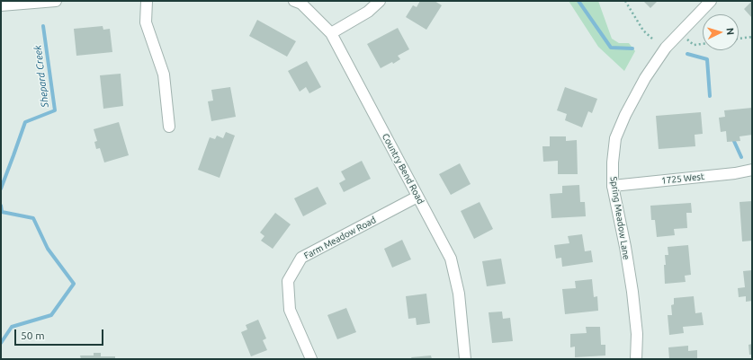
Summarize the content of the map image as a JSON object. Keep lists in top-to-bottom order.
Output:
{
  "streets": {
    "street": [
      "Country Bend Road",
      "1725 West",
      "Spring Meadow Lane",
      "Farm Meadow Road"
    ]
  },
  "crossings": [
    ["Country Bend Road", "Farm Meadow Road"],
    ["1725 West", "Spring Meadow Lane"]
  ],
  "water": ["Shepard Creek"],
  "scale_bar": "50 m",
  "north": "right"
}
